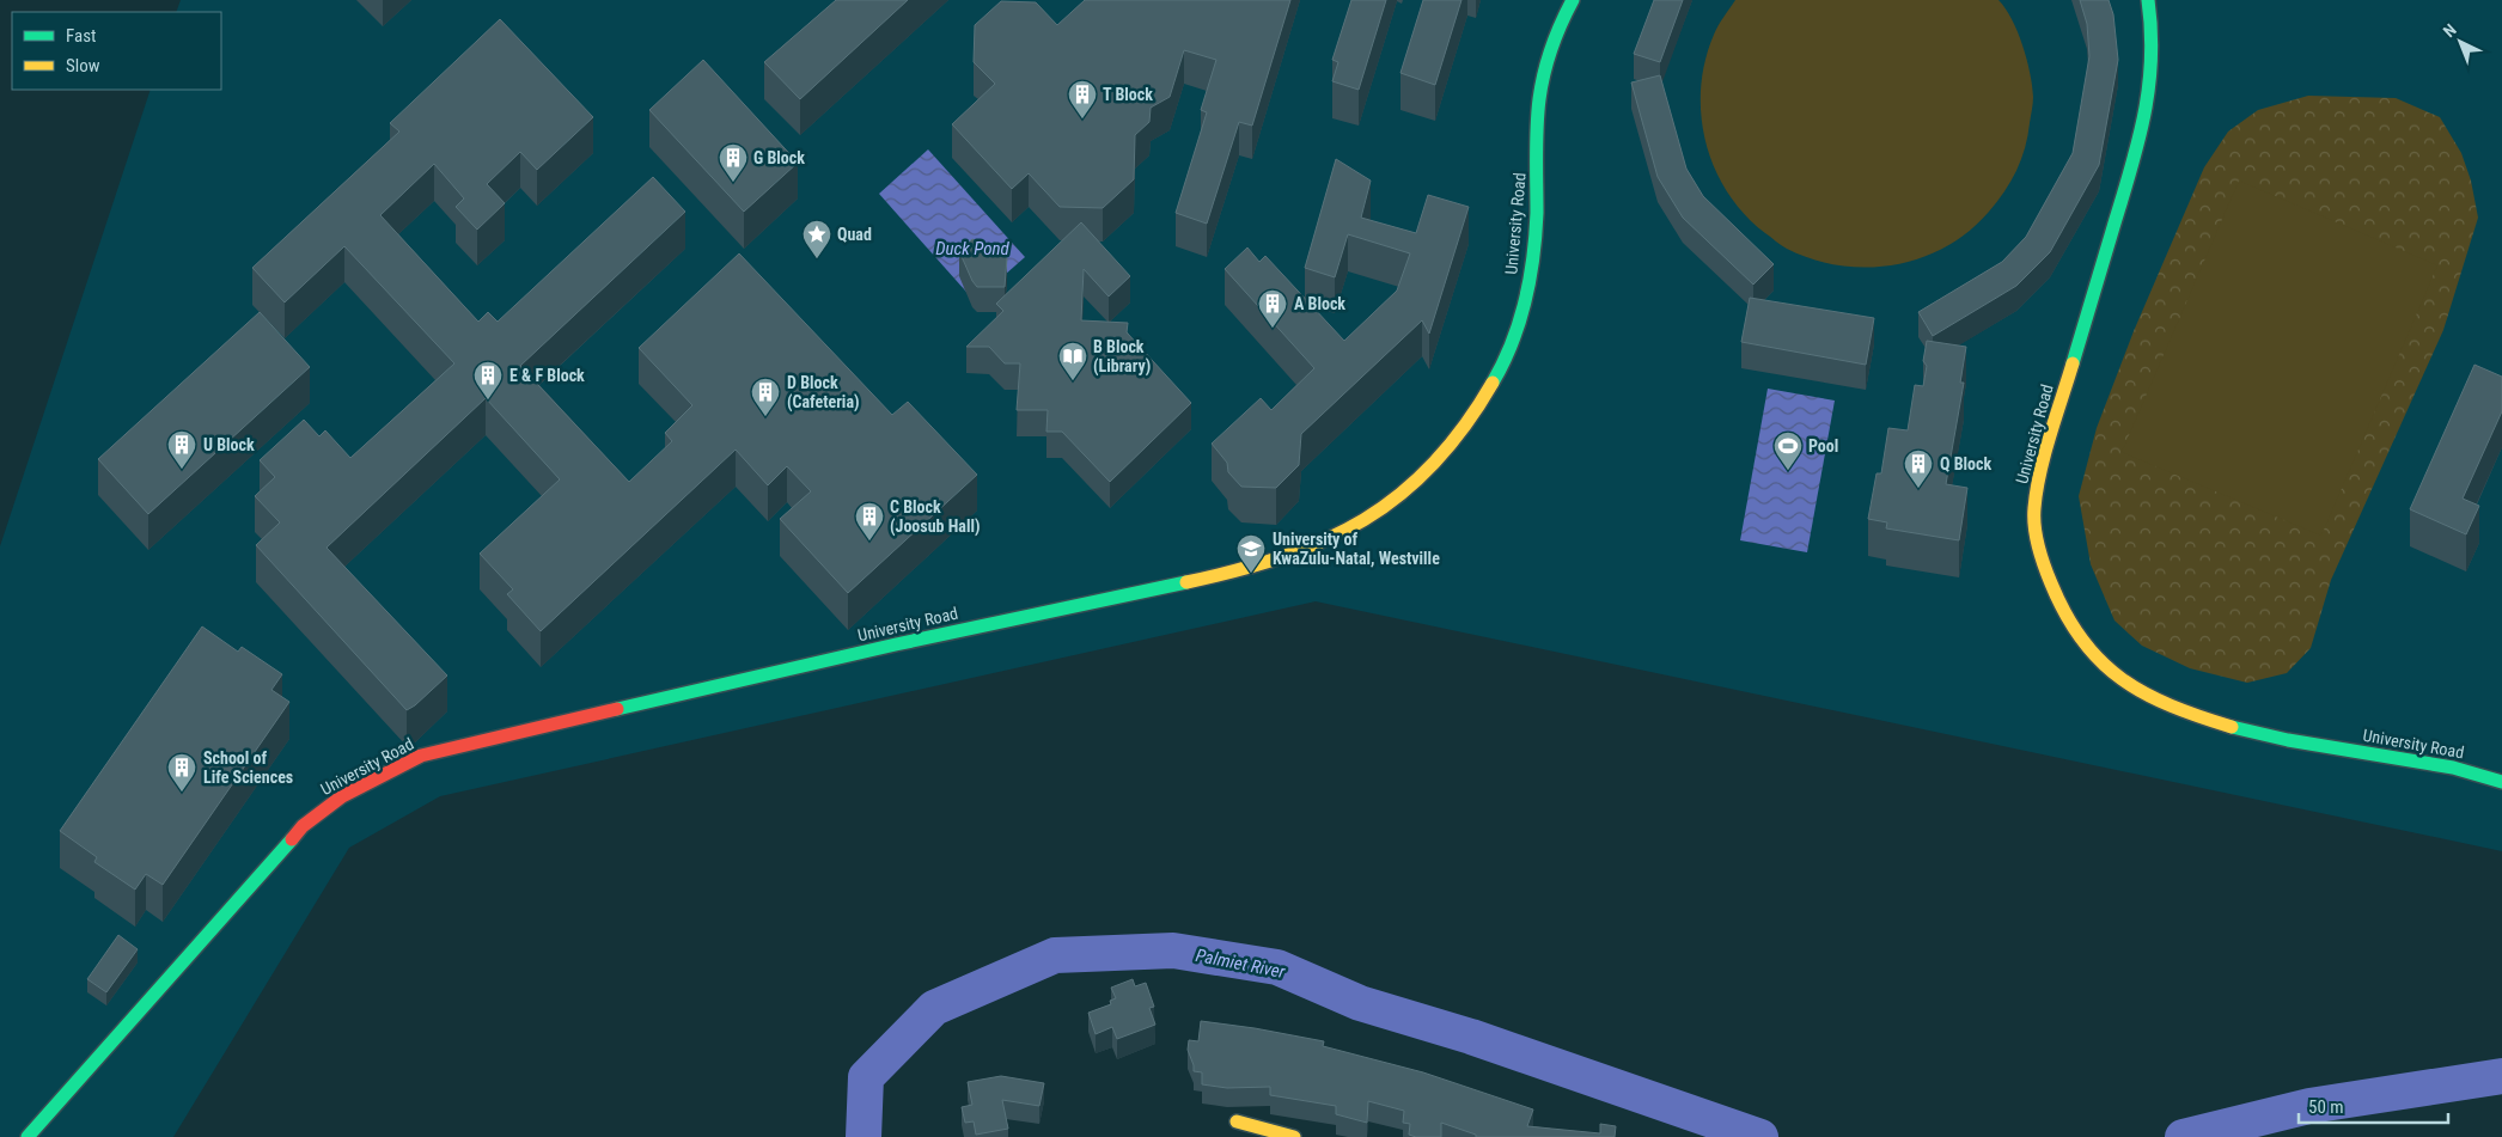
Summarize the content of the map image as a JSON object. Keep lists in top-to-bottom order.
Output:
{
  "streets": {
    "street": ["University Road"]
  },
  "water": ["Duck Pond", "Palmiet River"],
  "places": {
    "building": [
      "T Block",
      "G Block",
      "A Block",
      "E & F Block",
      "D Block (Cafeteria)",
      "U Block",
      "Q Block",
      "C Block (Joosub Hall)",
      "School of Life Sciences"
    ],
    "place": ["Quad"],
    "library": ["B Block (Library)"],
    "sports": ["Pool"],
    "school or university": ["University of KwaZulu-Natal, Westville"]
  },
  "legend": ["Fast", "Slow"],
  "scale_bar": "50 m",
  "north": "top left"
}
